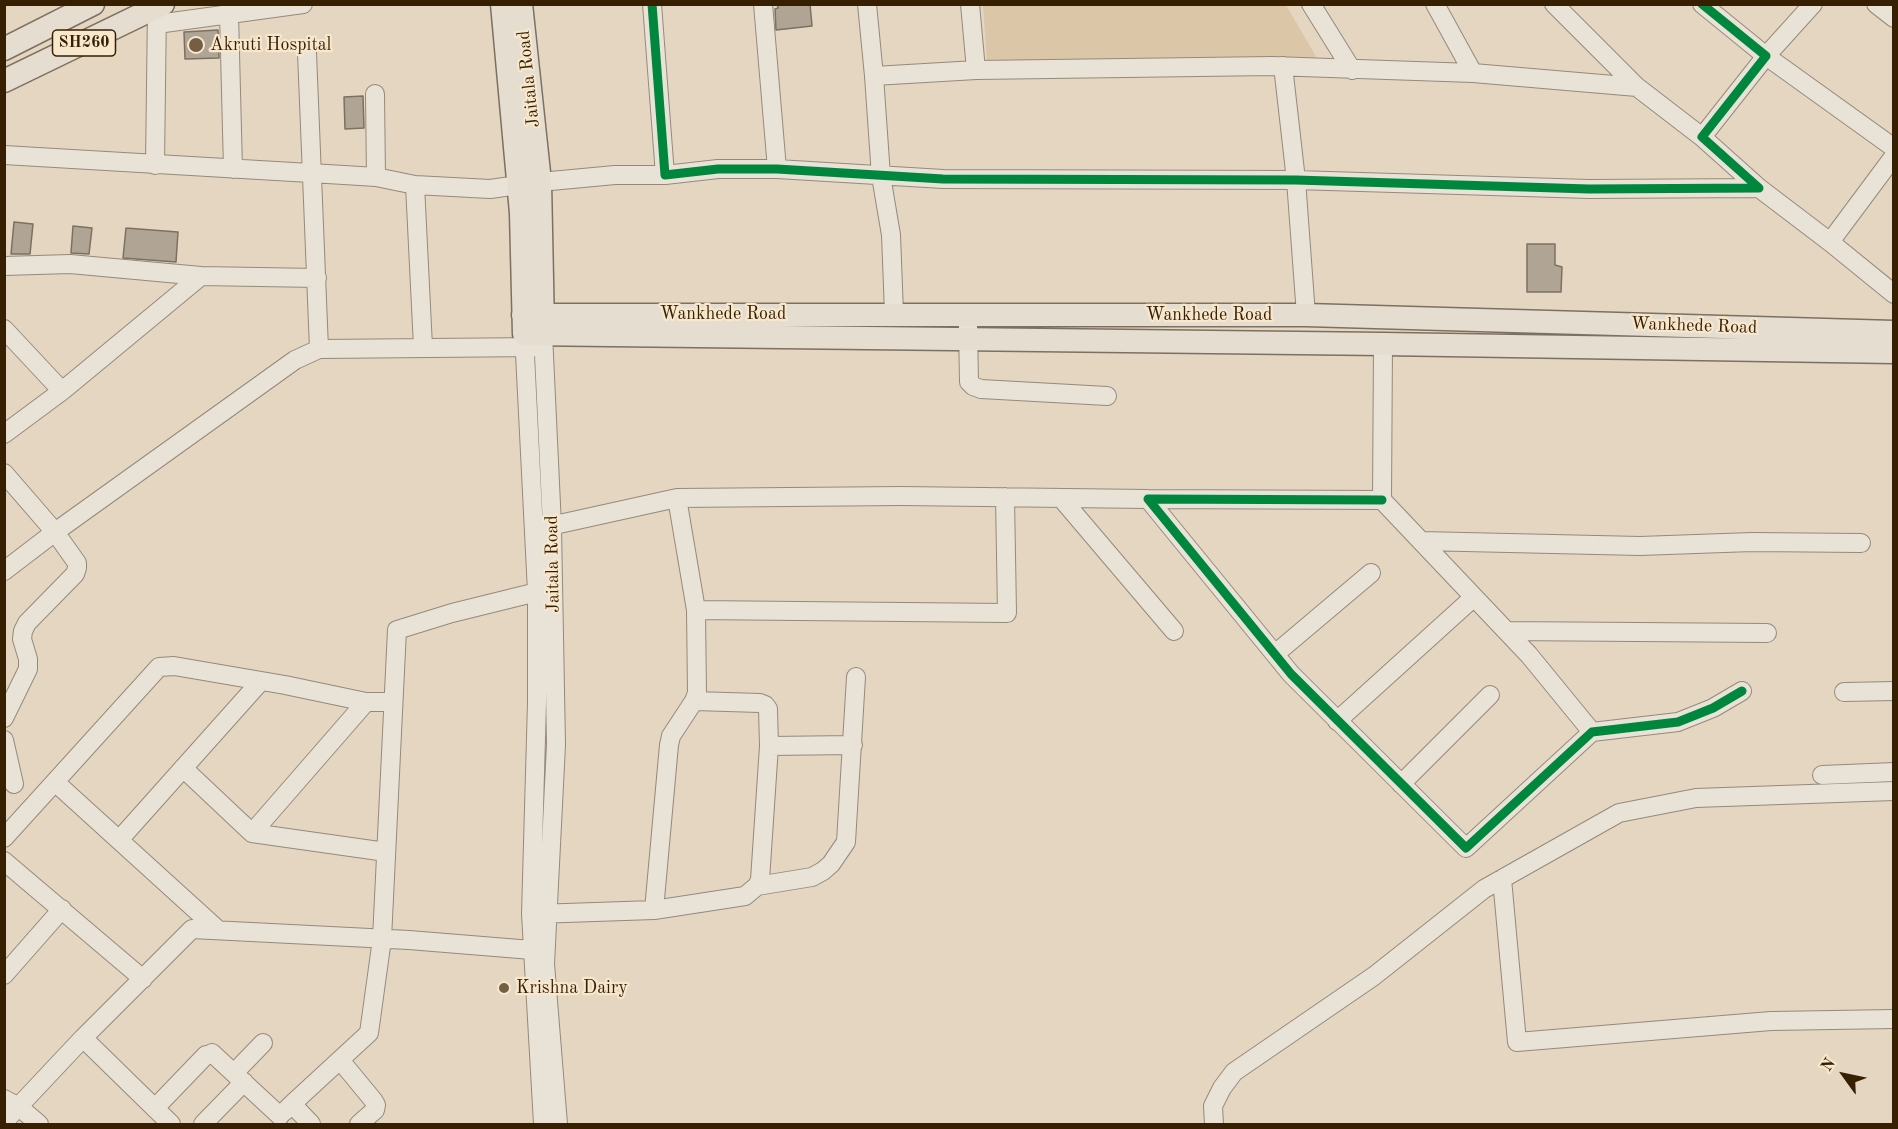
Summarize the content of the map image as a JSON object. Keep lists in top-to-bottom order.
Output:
{
  "streets": {
    "main road": ["SH260", "Jaitala Road", "Wankhede Road"]
  },
  "crossings": [
    ["Jaitala Road", "Wankhede Road"]
  ],
  "places": ["Akruti Hospital", "Krishna Dairy"],
  "north": "top left"
}
